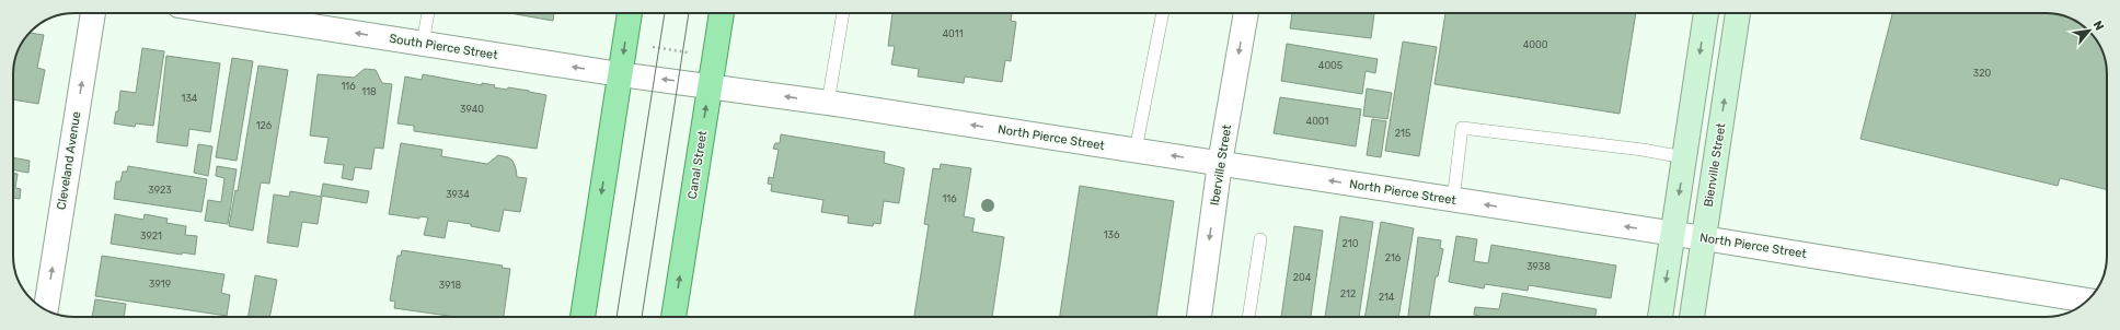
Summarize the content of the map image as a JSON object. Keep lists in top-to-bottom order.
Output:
{
  "streets": {
    "main road": ["Canal Street"],
    "street": [
      "South Pierce Street",
      "North Pierce Street",
      "Cleveland Avenue",
      "Iberville Street",
      "Bienville Street"
    ]
  },
  "crossings": [
    ["South Pierce Street", "North Pierce Street"],
    ["South Pierce Street", "Canal Street"],
    ["North Pierce Street", "Canal Street"],
    ["North Pierce Street", "Iberville Street"],
    ["North Pierce Street", "Bienville Street"]
  ],
  "one_way": [
    "South Pierce Street",
    "North Pierce Street",
    "Cleveland Avenue",
    "Iberville Street"
  ],
  "house_numbers": [
    "4011",
    "4000",
    "4005",
    "320",
    "116",
    "118",
    "134",
    "3940",
    "4001",
    "126",
    "215",
    "3923",
    "3934",
    "116",
    "136",
    "3921",
    "210",
    "216",
    "3938",
    "204",
    "3919",
    "3918",
    "212",
    "214"
  ],
  "north": "top right"
}
